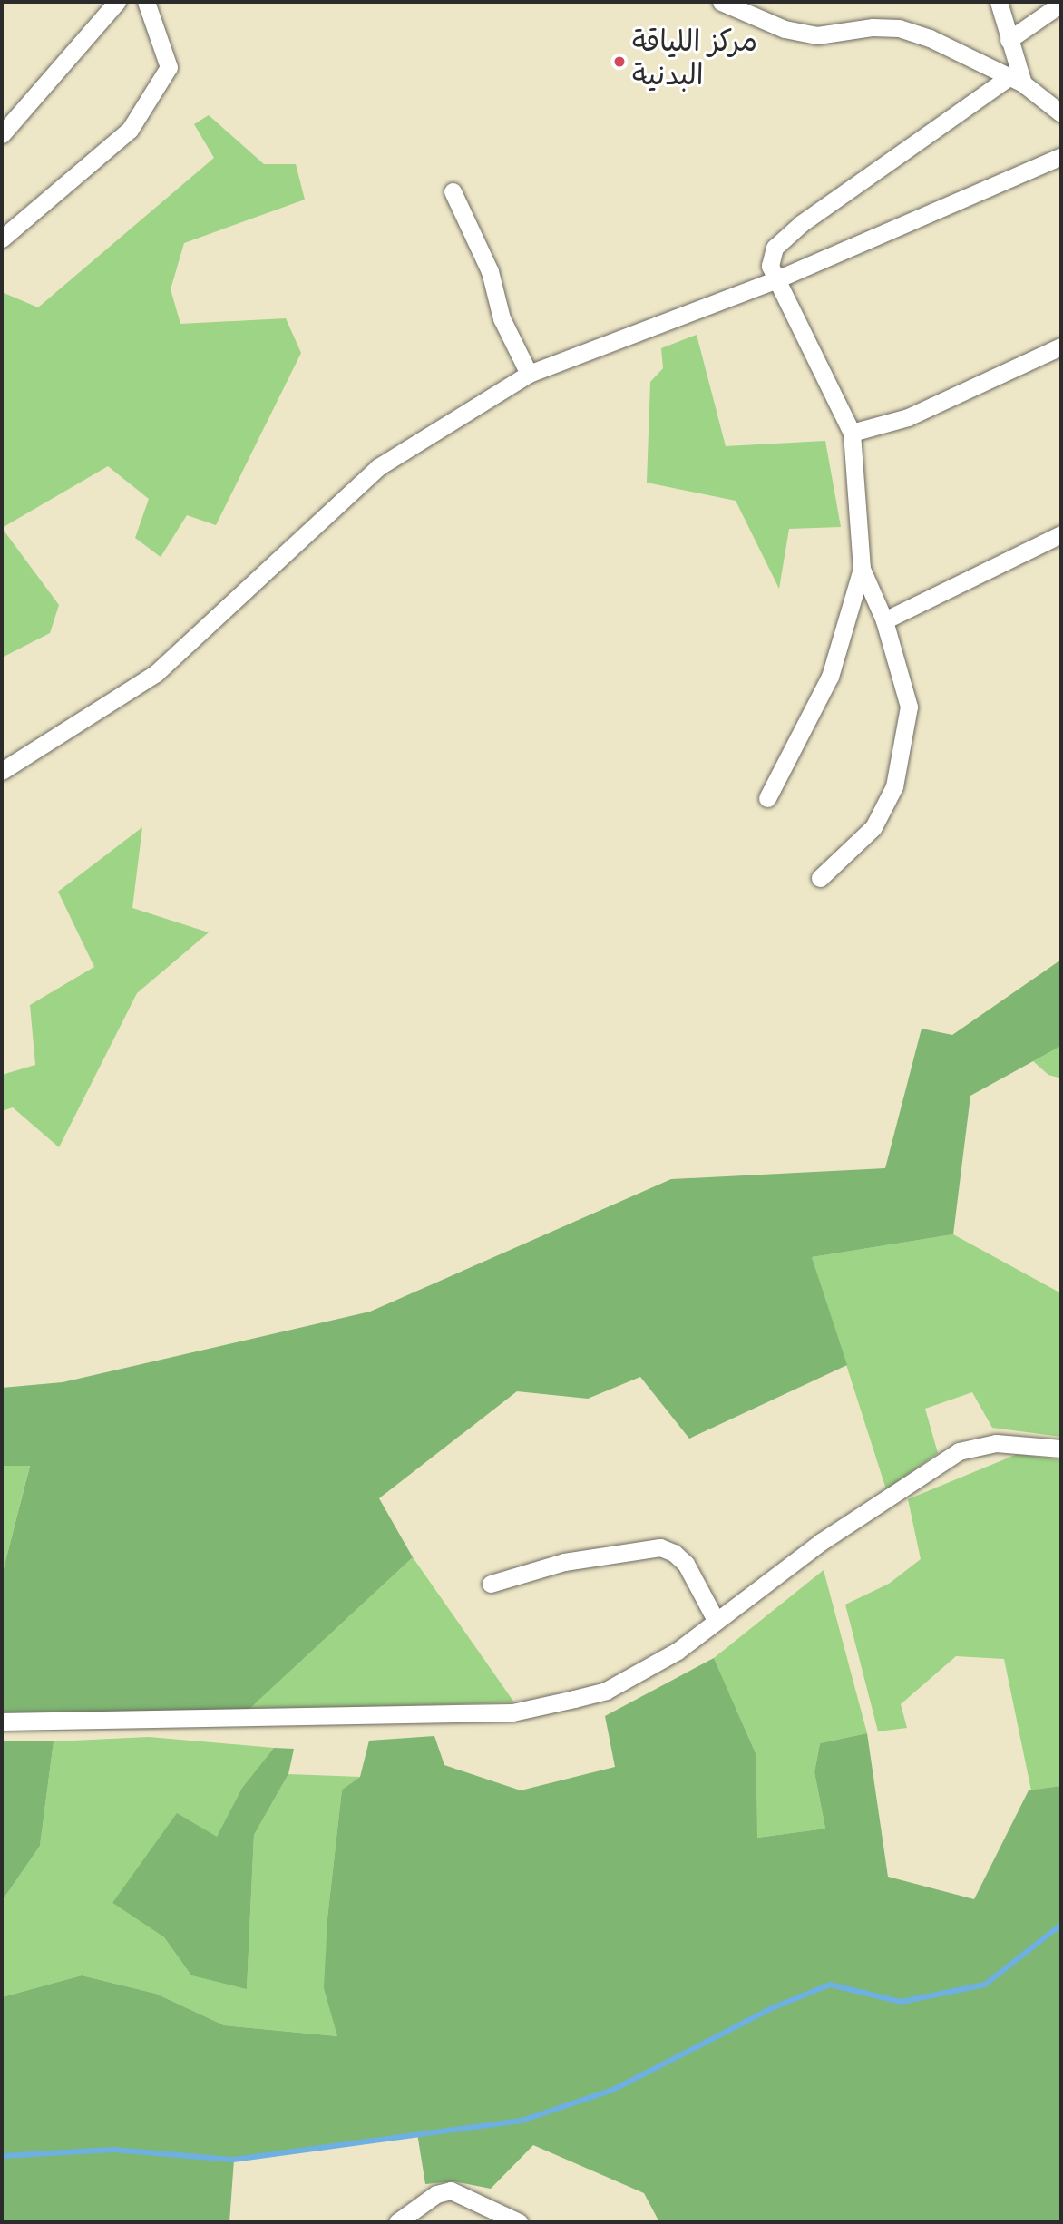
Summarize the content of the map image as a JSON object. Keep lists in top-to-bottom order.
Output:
{
  "places": ["مركز اللياقة البدنية"]
}
